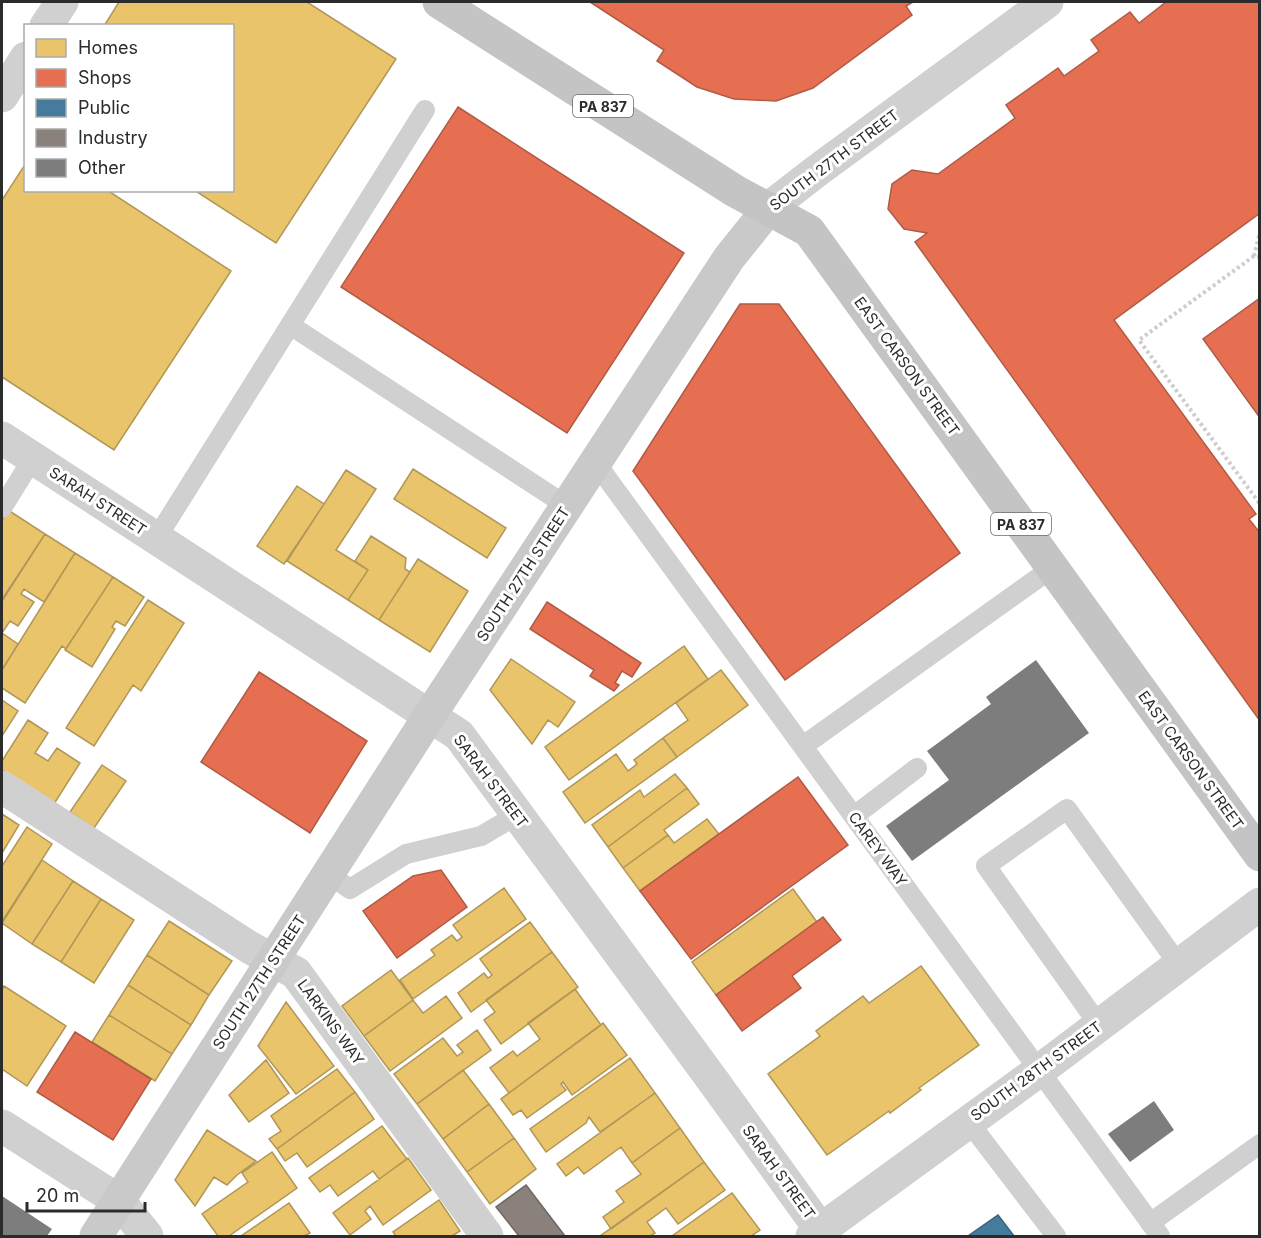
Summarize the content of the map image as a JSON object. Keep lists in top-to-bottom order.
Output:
{
  "streets": {
    "main road": ["PA 837", "EAST CARSON STREET"],
    "street": [
      "SOUTH 27TH STREET",
      "SARAH STREET",
      "LARKINS WAY",
      "SOUTH 28TH STREET"
    ],
    "lane": ["CAREY WAY"]
  },
  "crossings": [
    ["SOUTH 27TH STREET", "EAST CARSON STREET"],
    ["SOUTH 27TH STREET", "SARAH STREET"],
    ["SOUTH 27TH STREET", "CAREY WAY"],
    ["SOUTH 27TH STREET", "LARKINS WAY"],
    ["SARAH STREET", "SOUTH 28TH STREET"],
    ["CAREY WAY", "SOUTH 28TH STREET"]
  ],
  "legend": [
    "Homes",
    "Shops",
    "Public",
    "Industry",
    "Other"
  ],
  "scale_bar": "20 m"
}
